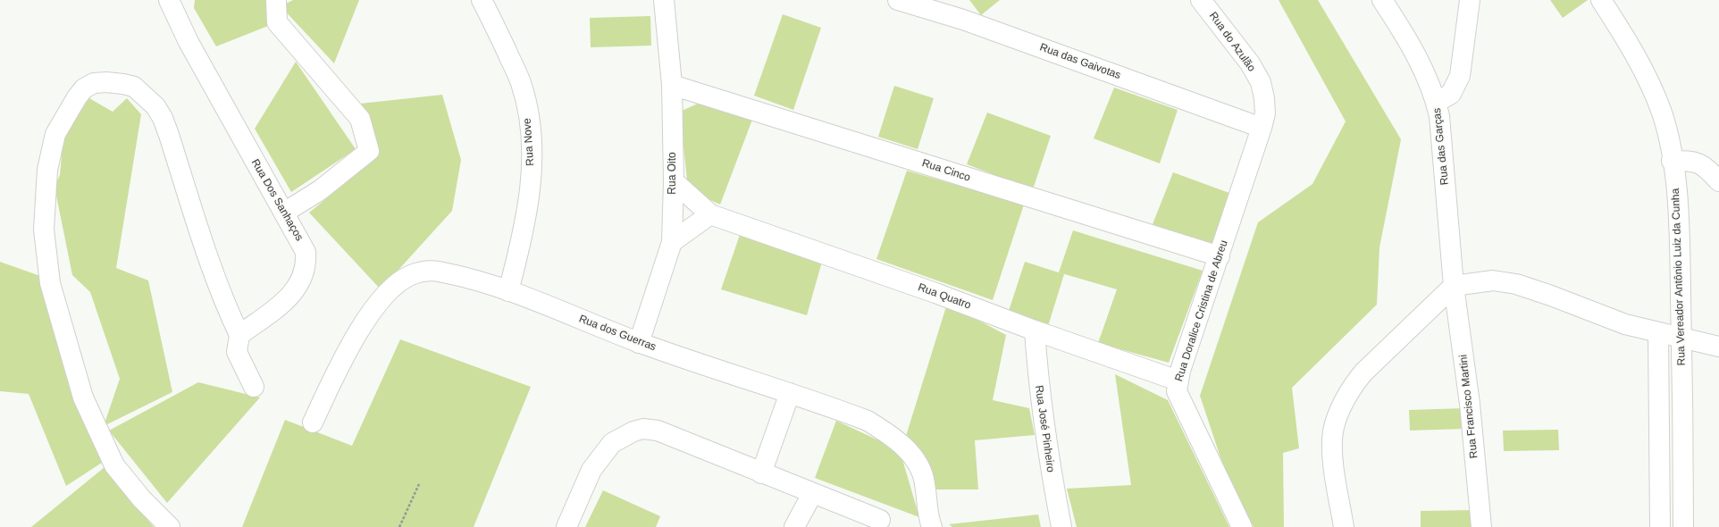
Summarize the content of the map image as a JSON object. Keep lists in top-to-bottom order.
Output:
{
  "streets": {
    "street": [
      "Rua do Azulão",
      "Rua das Gaivotas",
      "Rua Nove",
      "Rua das Garças",
      "Rua Cinco",
      "Rua Oito",
      "Rua Dos Sanhaços",
      "Rua Vereador Antônio Luiz da Cunha",
      "Rua Quatro",
      "Rua Doralice Cristina de Abreu",
      "Rua dos Guerras",
      "Rua Francisco Martini",
      "Rua José Pinheiro"
    ]
  },
  "crossings": [
    ["Rua do Azulão", "Rua das Gaivotas"],
    ["Rua do Azulão", "Rua Doralice Cristina de Abreu"],
    ["Rua das Gaivotas", "Rua Doralice Cristina de Abreu"],
    ["Rua Nove", "Rua dos Guerras"],
    ["Rua das Garças", "Rua Francisco Martini"],
    ["Rua Cinco", "Rua Oito"],
    ["Rua Cinco", "Rua Doralice Cristina de Abreu"],
    ["Rua Oito", "Rua Quatro"],
    ["Rua Oito", "Rua dos Guerras"],
    ["Rua Quatro", "Rua Doralice Cristina de Abreu"],
    ["Rua Quatro", "Rua José Pinheiro"]
  ]
}
